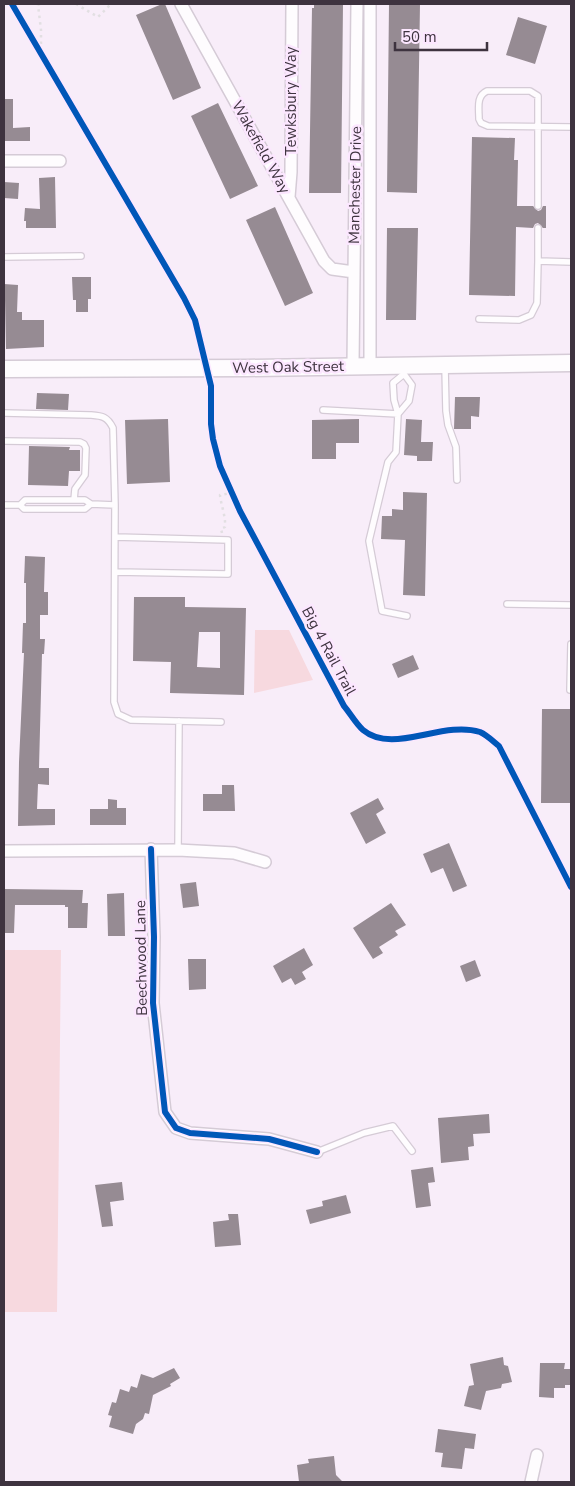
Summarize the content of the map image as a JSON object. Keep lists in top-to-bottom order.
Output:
{
  "streets": {
    "main road": ["West Oak Street"],
    "street": [
      "Tewksbury Way",
      "Wakefield Way",
      "Manchester Drive",
      "Beechwood Lane"
    ],
    "cycle path": ["Big 4 Rail Trail"]
  },
  "crossings": [
    ["Tewksbury Way", "Wakefield Way"],
    ["Wakefield Way", "Manchester Drive"],
    ["Manchester Drive", "West Oak Street"]
  ],
  "scale_bar": "50 m"
}
